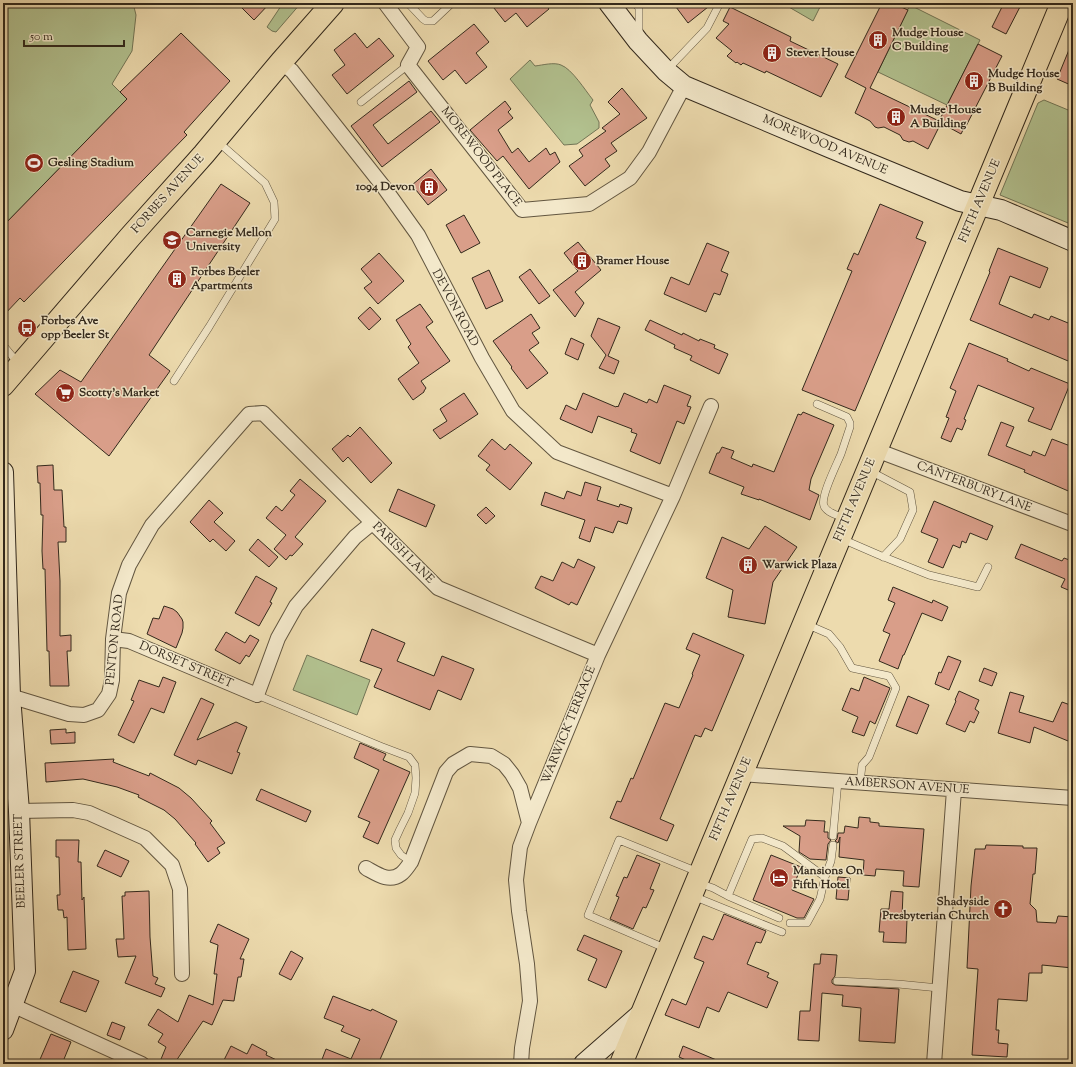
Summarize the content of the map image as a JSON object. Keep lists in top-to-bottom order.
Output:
{
  "streets": {
    "main road": [
      "MOREWOOD AVENUE",
      "FORBES AVENUE",
      "FIFTH AVENUE",
      "BEELER STREET"
    ],
    "street": [
      "MOREWOOD PLACE",
      "DEVON ROAD",
      "CANTERBURY LANE",
      "PARISH LANE",
      "PENTON ROAD",
      "DORSET STREET",
      "WARWICK TERRACE",
      "AMBERSON AVENUE"
    ]
  },
  "crossings": [
    ["MOREWOOD AVENUE", "MOREWOOD PLACE"],
    ["MOREWOOD AVENUE", "FIFTH AVENUE"],
    ["FORBES AVENUE", "DEVON ROAD"],
    ["FIFTH AVENUE", "CANTERBURY LANE"],
    ["FIFTH AVENUE", "AMBERSON AVENUE"],
    ["DEVON ROAD", "WARWICK TERRACE"],
    ["PARISH LANE", "PENTON ROAD"],
    ["PARISH LANE", "WARWICK TERRACE"],
    ["PENTON ROAD", "DORSET STREET"],
    ["PENTON ROAD", "BEELER STREET"]
  ],
  "places": {
    "building": [
      "Mudge House C Building",
      "Stever House",
      "Mudge House B Building",
      "Mudge House A Building",
      "1094 Devon",
      "Bramer House",
      "Forbes Beeler Apartments",
      "Warwick Plaza"
    ],
    "sports": ["Gesling Stadium"],
    "school or university": ["Carnegie Mellon University"],
    "bus stop": ["Forbes Ave opp Beeler St"],
    "supermarket": ["Scotty's Market"],
    "hotel": ["Mansions On Fifth Hotel"],
    "church": ["Shadyside Presbyterian Church"]
  },
  "scale_bar": "50 m"
}
